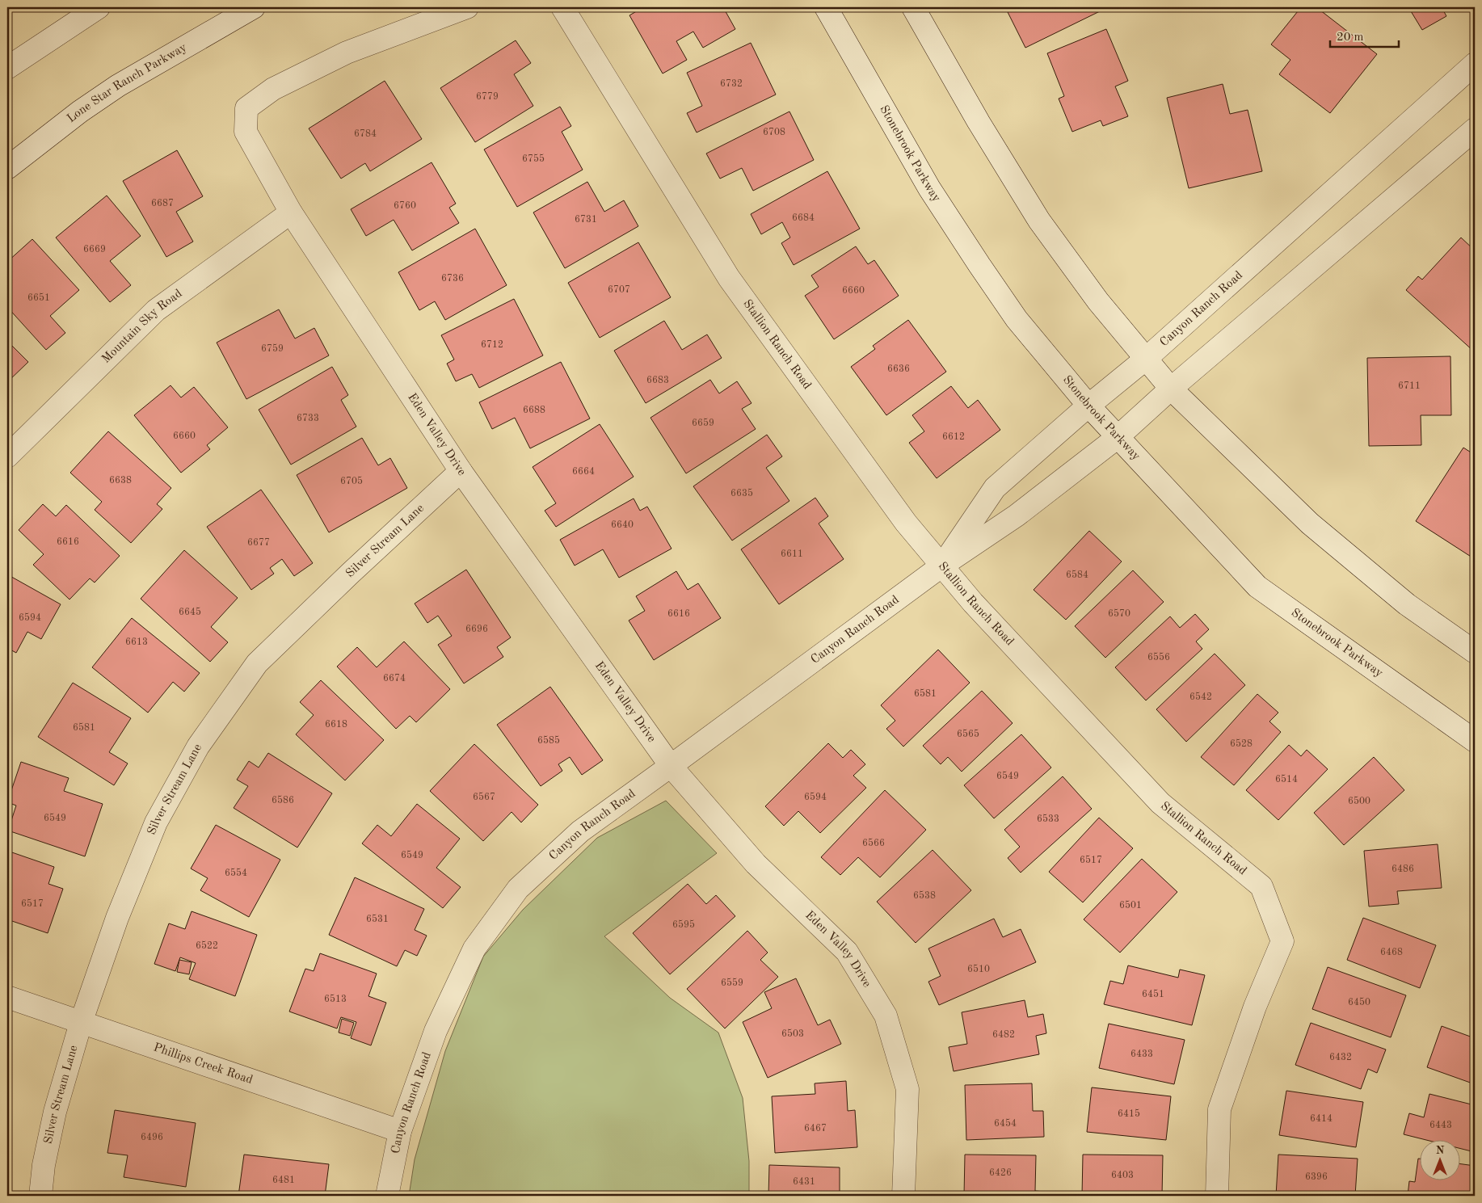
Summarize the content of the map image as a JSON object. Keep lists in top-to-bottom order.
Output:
{
  "streets": {
    "street": [
      "Lone Star Ranch Parkway",
      "Stonebrook Parkway",
      "Canyon Ranch Road",
      "Mountain Sky Road",
      "Stallion Ranch Road",
      "Eden Valley Drive",
      "Silver Stream Lane",
      "Phillips Creek Road"
    ]
  },
  "crossings": [
    ["Stonebrook Parkway", "Canyon Ranch Road"],
    ["Canyon Ranch Road", "Stallion Ranch Road"],
    ["Canyon Ranch Road", "Eden Valley Drive"],
    ["Canyon Ranch Road", "Phillips Creek Road"],
    ["Mountain Sky Road", "Eden Valley Drive"],
    ["Eden Valley Drive", "Silver Stream Lane"],
    ["Silver Stream Lane", "Phillips Creek Road"]
  ],
  "house_numbers": [
    "6732",
    "6779",
    "6708",
    "6784",
    "6755",
    "6687",
    "6760",
    "6684",
    "6731",
    "6669",
    "6736",
    "6707",
    "6660",
    "6651",
    "6712",
    "6759",
    "6636",
    "6683",
    "6711",
    "6688",
    "6733",
    "6659",
    "6660",
    "6612",
    "6664",
    "6638",
    "6705",
    "6635",
    "6640",
    "6616",
    "6677",
    "6611",
    "6584",
    "6645",
    "6616",
    "6570",
    "6594",
    "6696",
    "6613",
    "6556",
    "6674",
    "6581",
    "6542",
    "6618",
    "6581",
    "6565",
    "6585",
    "6528",
    "6549",
    "6514",
    "6567",
    "6594",
    "6586",
    "6500",
    "6549",
    "6533",
    "6566",
    "6549",
    "6517",
    "6486",
    "6554",
    "6538",
    "6517",
    "6501",
    "6531",
    "6595",
    "6522",
    "6468",
    "6510",
    "6559",
    "6451",
    "6513",
    "6450",
    "6503",
    "6482",
    "6433",
    "6432",
    "6415",
    "6414",
    "6454",
    "6443",
    "6467",
    "6496",
    "6426",
    "6403",
    "6396",
    "6481",
    "6431"
  ],
  "scale_bar": "20 m",
  "north": "top"
}
